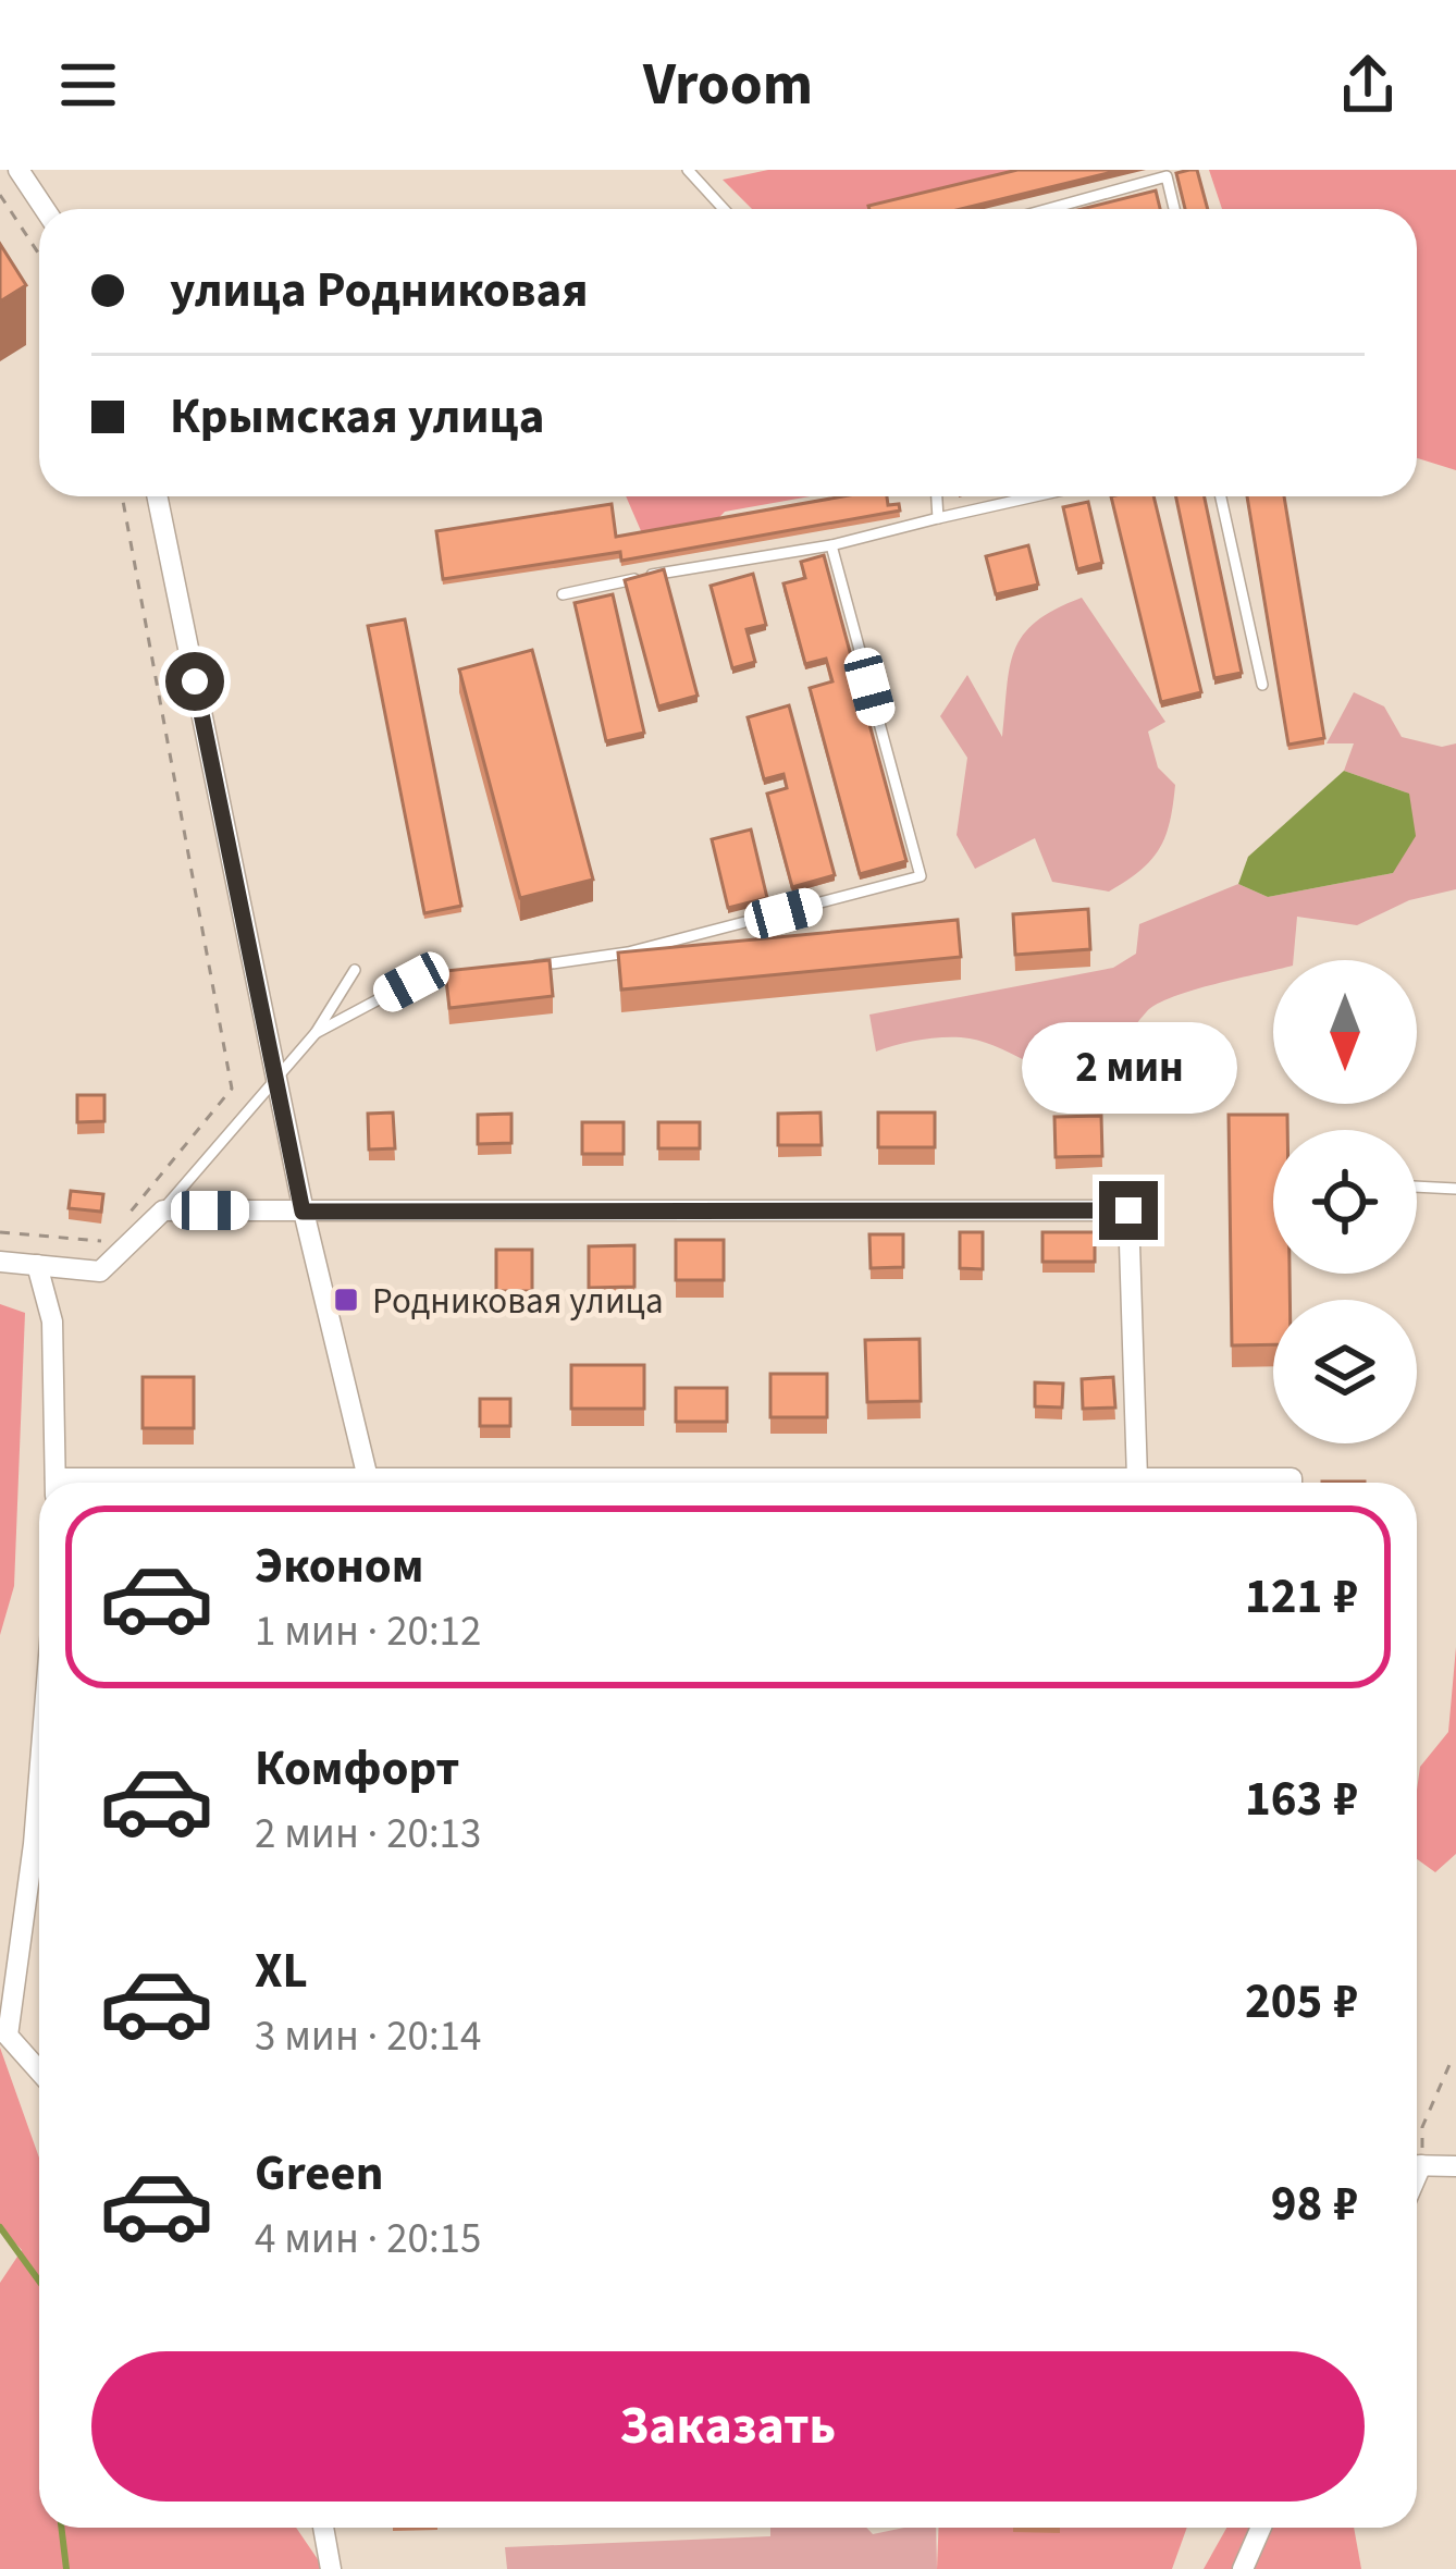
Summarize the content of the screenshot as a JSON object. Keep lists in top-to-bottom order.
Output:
{
  "places": {
    "transit": ["Родниковая улица"]
  },
  "north": "bottom",
  "page": {
    "header": "Vroom",
    "banner": ["улица Родниковая", "Крымская улица"],
    "bubble": "2 мин",
    "list": [
      {
        "name": "Эконом",
        "note": "1 мин · 20:12",
        "value": "121 ₽"
      },
      {
        "name": "Комфорт",
        "note": "2 мин · 20:13",
        "value": "163 ₽"
      },
      {
        "name": "XL",
        "note": "3 мин · 20:14",
        "value": "205 ₽"
      },
      {
        "name": "Green",
        "note": "4 мин · 20:15",
        "value": "98 ₽"
      }
    ],
    "buttons": "Заказать"
  }
}
